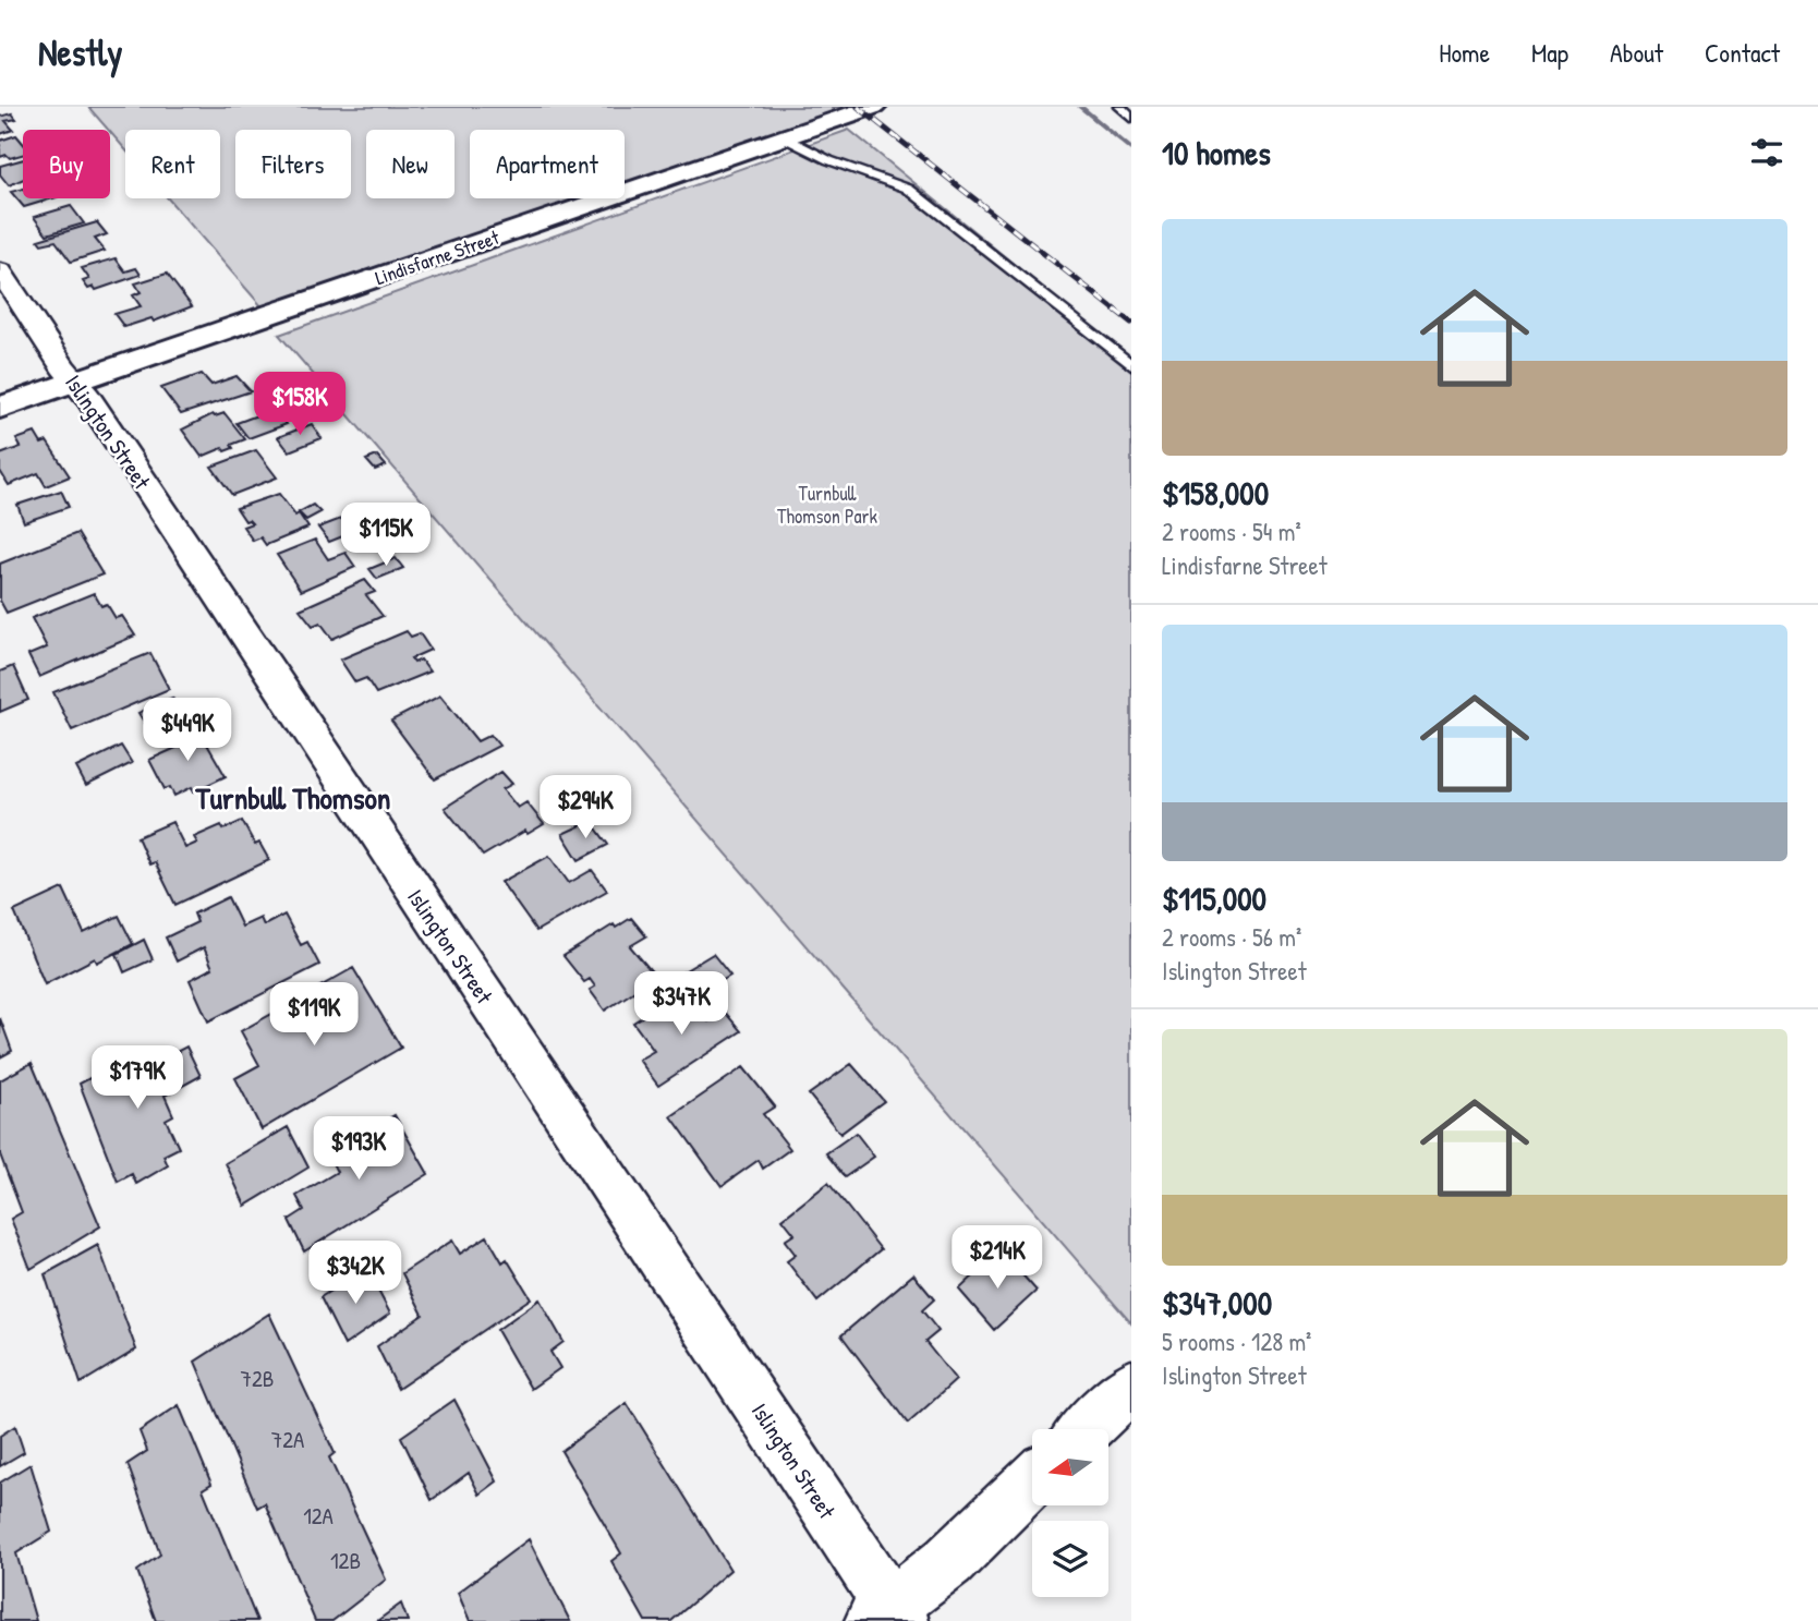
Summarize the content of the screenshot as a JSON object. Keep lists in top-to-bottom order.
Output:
{
  "streets": {
    "street": ["Lindisfarne Street", "Islington Street"]
  },
  "crossings": [
    ["Lindisfarne Street", "Islington Street"]
  ],
  "districts": ["Turnbull Thomson"],
  "parks": ["Turnbull Thomson Park"],
  "house_numbers": [
    "72B",
    "72A",
    "12A",
    "12B"
  ],
  "north": "left",
  "page": {
    "header": "Nestly",
    "nav": [
      "Home",
      "Map",
      "About",
      "Contact"
    ],
    "heading": "10 homes",
    "chip": [
      "Buy",
      "Rent",
      "Filters",
      "New",
      "Apartment"
    ],
    "list": [
      {
        "name": "$158,000",
        "note": "2 rooms · 54 m² · Lindisfarne Street"
      },
      {
        "name": "$115,000",
        "note": "2 rooms · 56 m² · Islington Street"
      },
      {
        "name": "$347,000",
        "note": "5 rooms · 128 m² · Islington Street"
      }
    ],
    "price": [
      "$158K",
      "$115K",
      "$449K",
      "$294K",
      "$347K",
      "$119K",
      "$179K",
      "$193K",
      "$214K",
      "$342K"
    ]
  }
}
